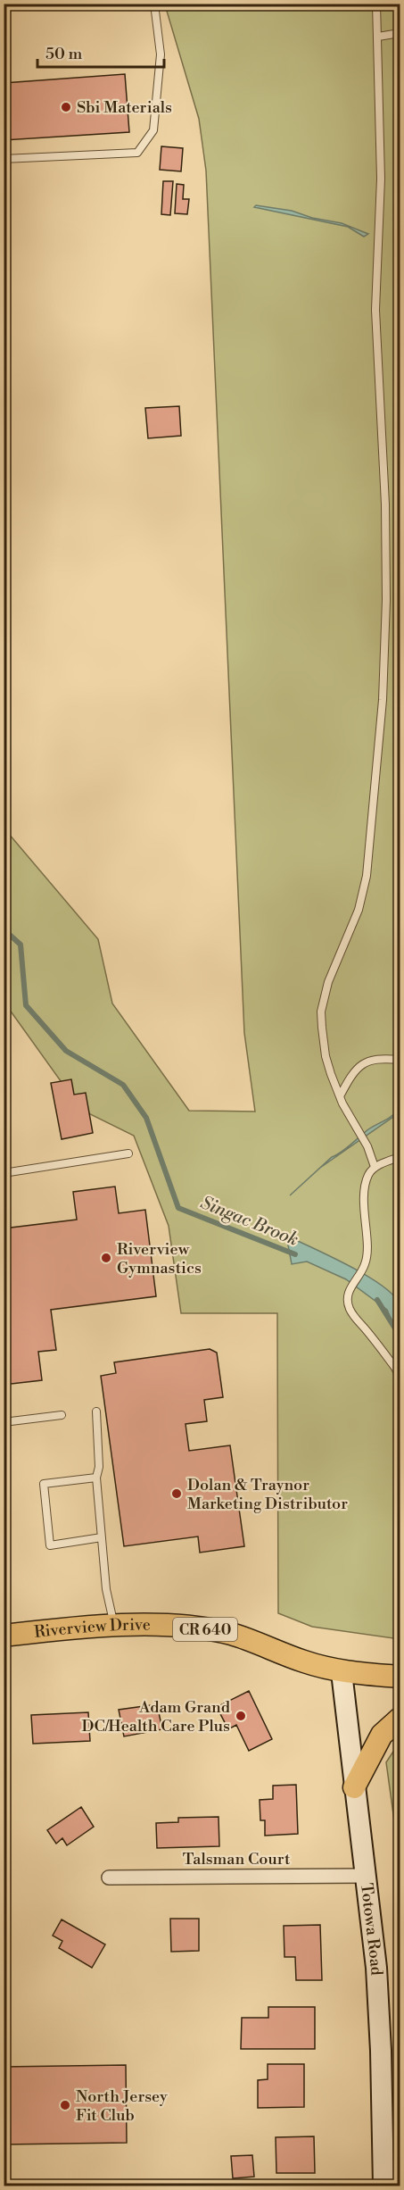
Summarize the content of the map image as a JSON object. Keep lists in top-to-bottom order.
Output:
{
  "streets": {
    "main road": ["Riverview Drive", "CR 640", "Totowa Road"],
    "street": ["Talsman Court"]
  },
  "crossings": [
    ["Riverview Drive", "Totowa Road"],
    ["Talsman Court", "Totowa Road"]
  ],
  "water": ["Singac Brook"],
  "places": [
    "Sbi Materials",
    "Riverview Gymnastics",
    "Dolan & Traynor Marketing Distributor",
    "Adam Grand DC/Health Care Plus",
    "North Jersey Fit Club"
  ],
  "scale_bar": "50 m"
}
